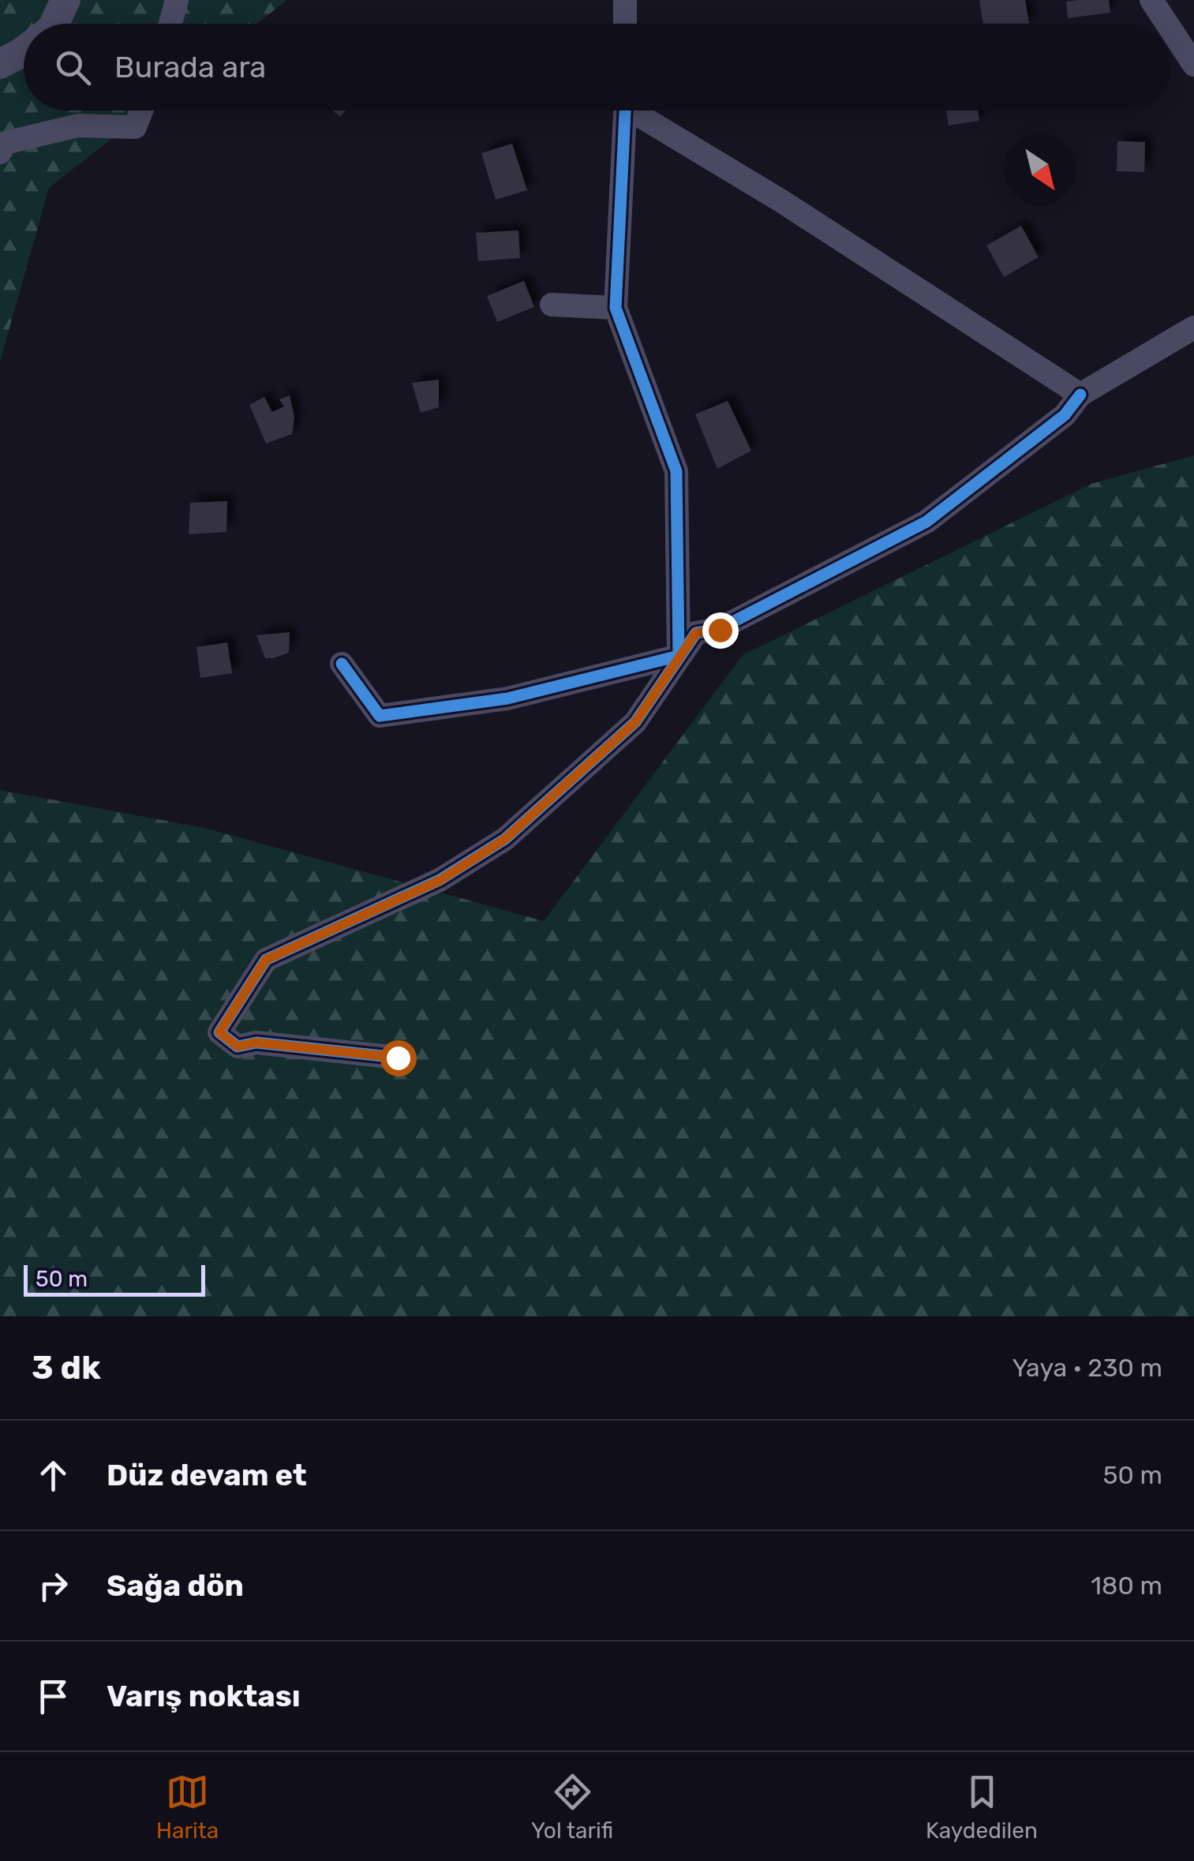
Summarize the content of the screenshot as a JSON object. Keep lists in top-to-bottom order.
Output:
{
  "scale_bar": "50 m",
  "north": "bottom right",
  "page": {
    "search": "Burada ara",
    "scale": "50 m",
    "heading": ["3 dk", "Yaya · 230 m"],
    "list": [
      ["Düz devam et", "50 m"],
      ["Sağa dön", "180 m"],
      "Varış noktası"
    ],
    "nav": ["Harita", "Yol tarifi", "Kaydedilen"]
  }
}
